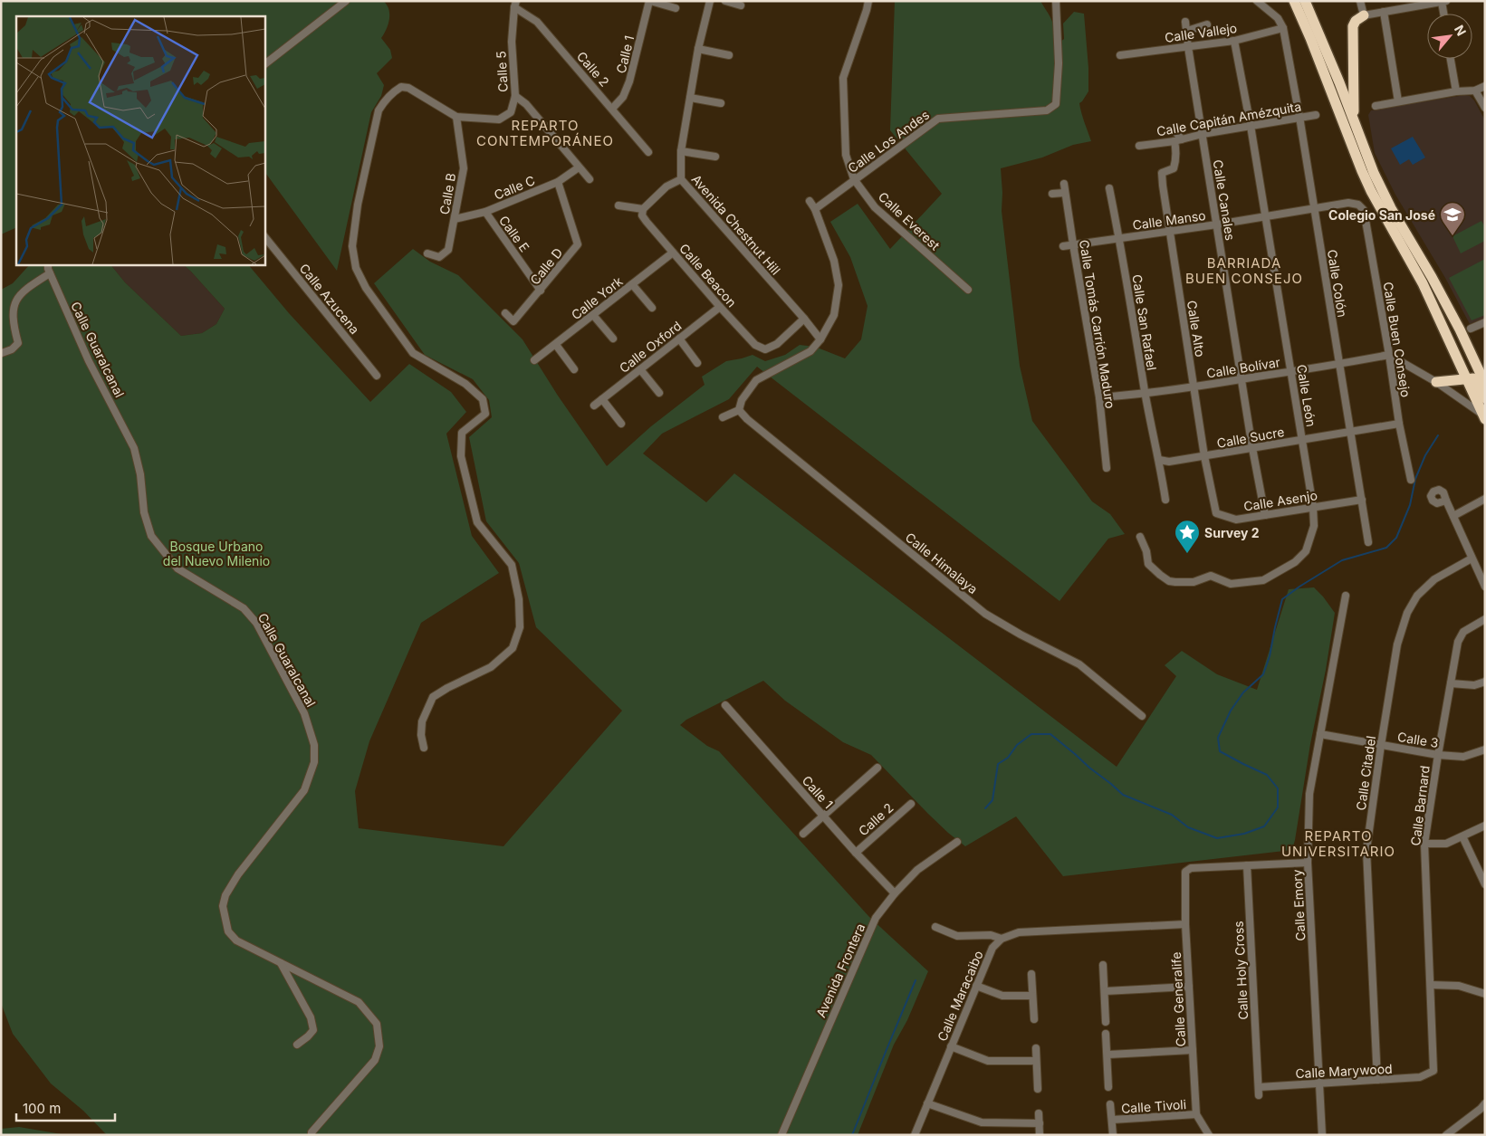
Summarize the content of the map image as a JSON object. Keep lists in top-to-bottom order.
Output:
{
  "streets": {
    "street": [
      "Calle Vallejo",
      "Calle 1",
      "Calle 2",
      "Calle 5",
      "Calle Capitán Amézquita",
      "Calle Los Andes",
      "Calle C",
      "Calle B",
      "Calle Canales",
      "Calle Manso",
      "Calle Everest",
      "Avenida Chestnut Hill",
      "Calle E",
      "Calle D",
      "Calle Beacon",
      "Calle Colón",
      "Calle York",
      "Calle Azucena",
      "Calle San Rafael",
      "Calle Tomás Carrión Maduro",
      "Calle Alto",
      "Calle Buen Consejo",
      "Calle Oxford",
      "Calle Guaralcanal",
      "Calle Bolívar",
      "Calle León",
      "Calle Sucre",
      "Calle Asenjo",
      "Calle Himalaya",
      "Calle 3",
      "Calle Citadel",
      "Calle Barnard",
      "Calle Emory",
      "Avenida Frontera",
      "Calle Holy Cross",
      "Calle Maracaibo",
      "Calle Generalife",
      "Calle Marywood",
      "Calle Tivoli"
    ]
  },
  "crossings": [
    ["Calle Vallejo", "Calle Canales"],
    ["Calle Vallejo", "Calle Colón"],
    ["Calle Vallejo", "Calle León"],
    ["Calle 1", "Calle 2"],
    ["Calle 1", "Avenida Frontera"],
    ["Calle 2", "Calle 5"],
    ["Calle 5", "Calle B"],
    ["Calle Capitán Amézquita", "Calle Canales"],
    ["Calle Capitán Amézquita", "Calle Colón"],
    ["Calle Capitán Amézquita", "Calle Alto"],
    ["Calle Capitán Amézquita", "Calle León"],
    ["Calle Los Andes", "Calle Everest"],
    ["Calle C", "Calle B"],
    ["Calle C", "Calle E"],
    ["Calle C", "Calle D"],
    ["Calle Canales", "Calle Manso"],
    ["Calle Canales", "Calle Bolívar"],
    ["Calle Canales", "Calle Sucre"],
    ["Calle Canales", "Calle Asenjo"],
    ["Calle Manso", "Calle Colón"],
    ["Calle Manso", "Calle San Rafael"],
    ["Calle Manso", "Calle Tomás Carrión Maduro"],
    ["Calle Manso", "Calle Alto"],
    ["Calle Manso", "Calle Buen Consejo"],
    ["Calle Manso", "Calle León"],
    ["Avenida Chestnut Hill", "Calle Beacon"],
    ["Calle E", "Calle D"],
    ["Calle Beacon", "Calle York"],
    ["Calle Beacon", "Calle Oxford"],
    ["Calle Colón", "Calle Bolívar"],
    ["Calle Colón", "Calle Sucre"],
    ["Calle Colón", "Calle Asenjo"],
    ["Calle San Rafael", "Calle Bolívar"],
    ["Calle San Rafael", "Calle Sucre"],
    ["Calle Tomás Carrión Maduro", "Calle Bolívar"],
    ["Calle Alto", "Calle Bolívar"],
    ["Calle Alto", "Calle Sucre"],
    ["Calle Alto", "Calle Asenjo"],
    ["Calle Buen Consejo", "Calle Bolívar"],
    ["Calle Buen Consejo", "Calle Sucre"],
    ["Calle Bolívar", "Calle León"],
    ["Calle León", "Calle Sucre"],
    ["Calle León", "Calle Asenjo"],
    ["Calle 3", "Calle Citadel"],
    ["Calle 3", "Calle Barnard"],
    ["Calle 3", "Calle Emory"],
    ["Calle Citadel", "Calle Marywood"],
    ["Calle Barnard", "Calle Marywood"],
    ["Calle Emory", "Calle Marywood"],
    ["Calle Holy Cross", "Calle Generalife"],
    ["Calle Holy Cross", "Calle Marywood"],
    ["Calle Generalife", "Calle Tivoli"]
  ],
  "districts": ["REPARTO CONTEMPORÁNEO", "BARRIADA BUEN CONSEJO", "REPARTO UNIVERSITARIO"],
  "parks": ["Bosque Urbano del Nuevo Milenio"],
  "places": {
    "school or university": ["Colegio San José"],
    "place": ["Survey 2"]
  },
  "scale_bar": "100 m",
  "north": "top right"
}
